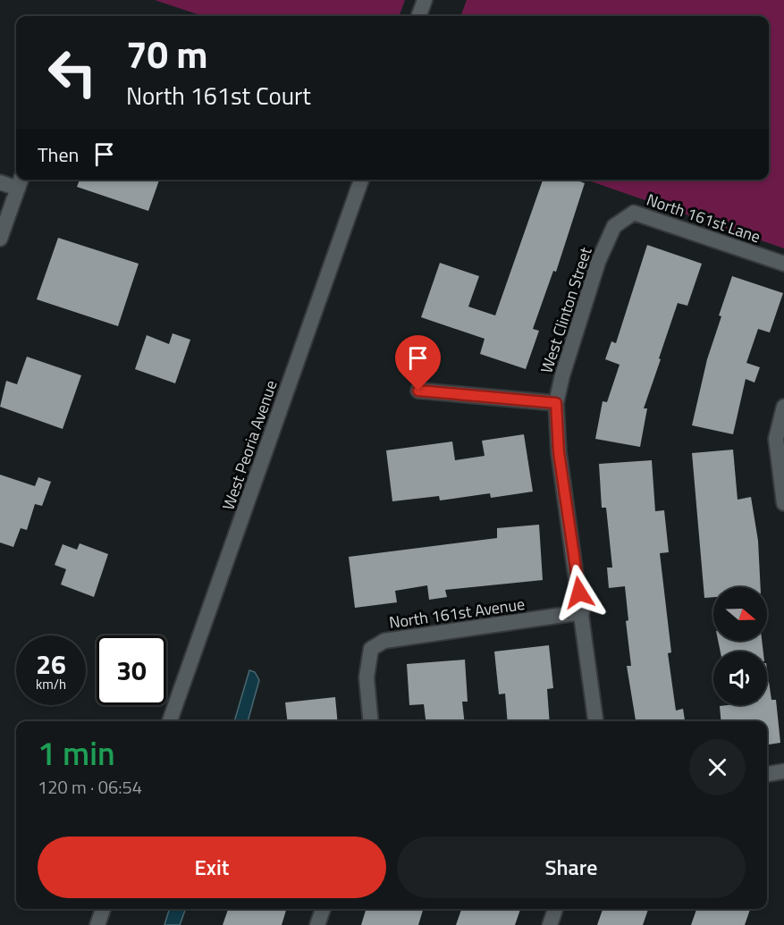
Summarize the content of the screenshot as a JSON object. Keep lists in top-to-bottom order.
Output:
{
  "streets": {
    "street": [
      "North 161st Lane",
      "West Clinton Street",
      "West Peoria Avenue",
      "North 161st Avenue"
    ]
  },
  "crossings": [
    ["North 161st Lane", "West Clinton Street"],
    ["West Clinton Street", "North 161st Avenue"]
  ],
  "north": "right",
  "page": {
    "turn": ["70 m", "North 161st Court"],
    "then": "Then",
    "speed": "26 km/h",
    "limit": "30",
    "heading": ["1 min", "120 m · 06:54"],
    "buttons": ["Exit", "Share"]
  }
}
